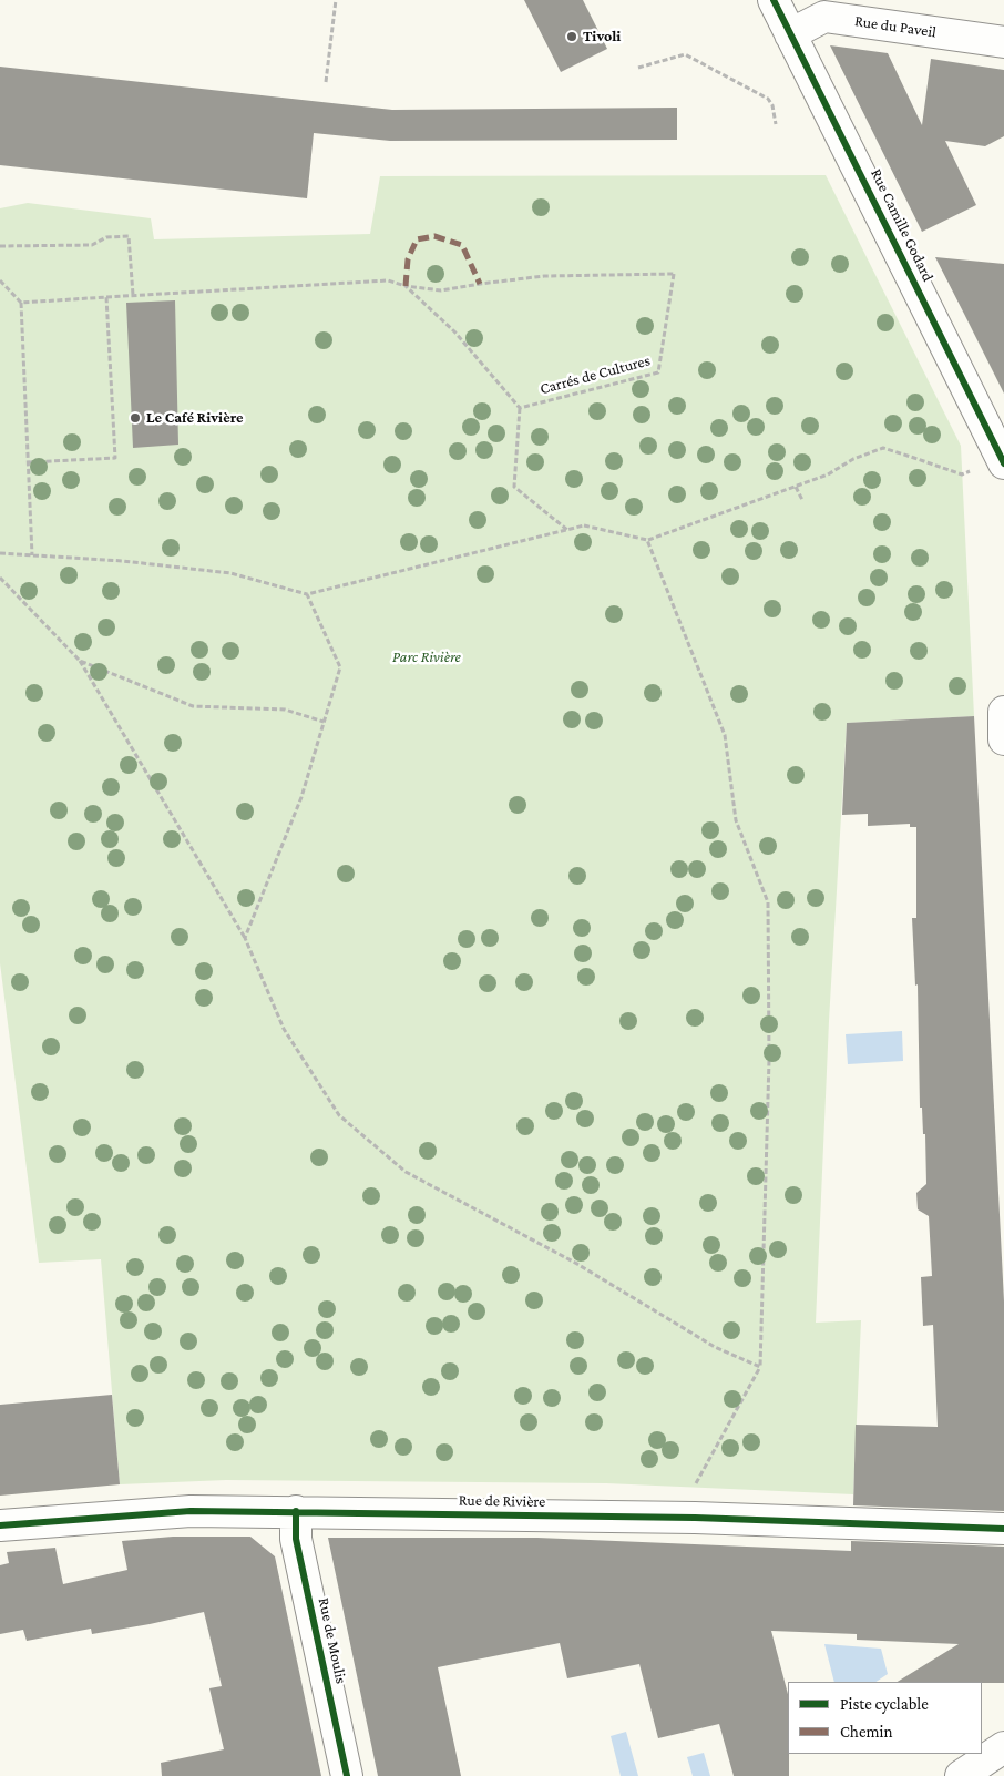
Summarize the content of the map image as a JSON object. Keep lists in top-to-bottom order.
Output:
{
  "streets": {
    "street": [
      "Rue du Paveil",
      "Rue Camille Godard",
      "Rue de Rivière",
      "Rue de Moulis"
    ],
    "path": ["Carrés de Cultures"]
  },
  "crossings": [
    ["Rue du Paveil", "Rue Camille Godard"],
    ["Rue de Rivière", "Rue de Moulis"]
  ],
  "parks": ["Parc Rivière"],
  "places": ["Tivoli", "Le Café Rivière"],
  "legend": ["Piste cyclable", "Chemin"]
}
